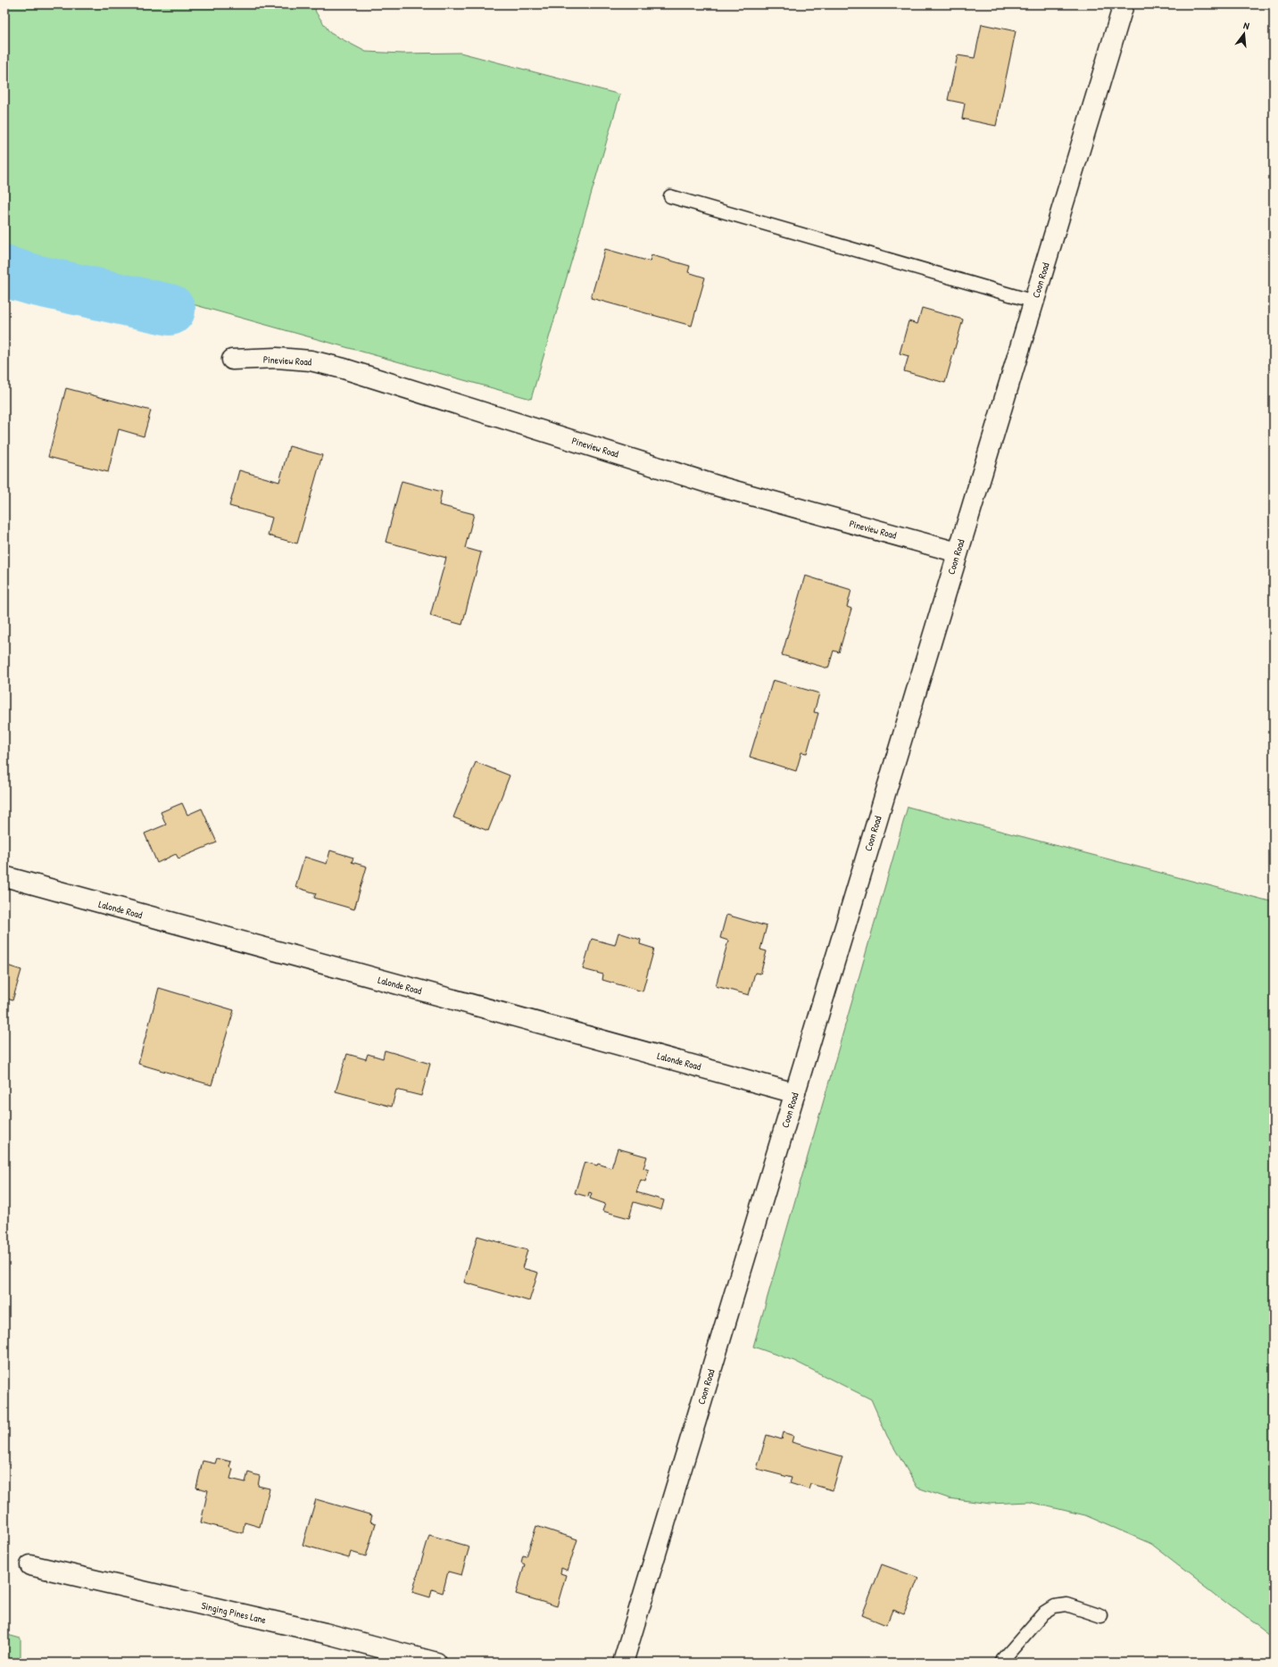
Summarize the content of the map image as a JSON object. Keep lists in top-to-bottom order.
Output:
{
  "streets": {
    "street": [
      "Coon Road",
      "Pineview Road",
      "Lalonde Road",
      "Singing Pines Lane"
    ]
  },
  "crossings": [
    ["Coon Road", "Pineview Road"],
    ["Coon Road", "Lalonde Road"]
  ],
  "north": "top"
}
